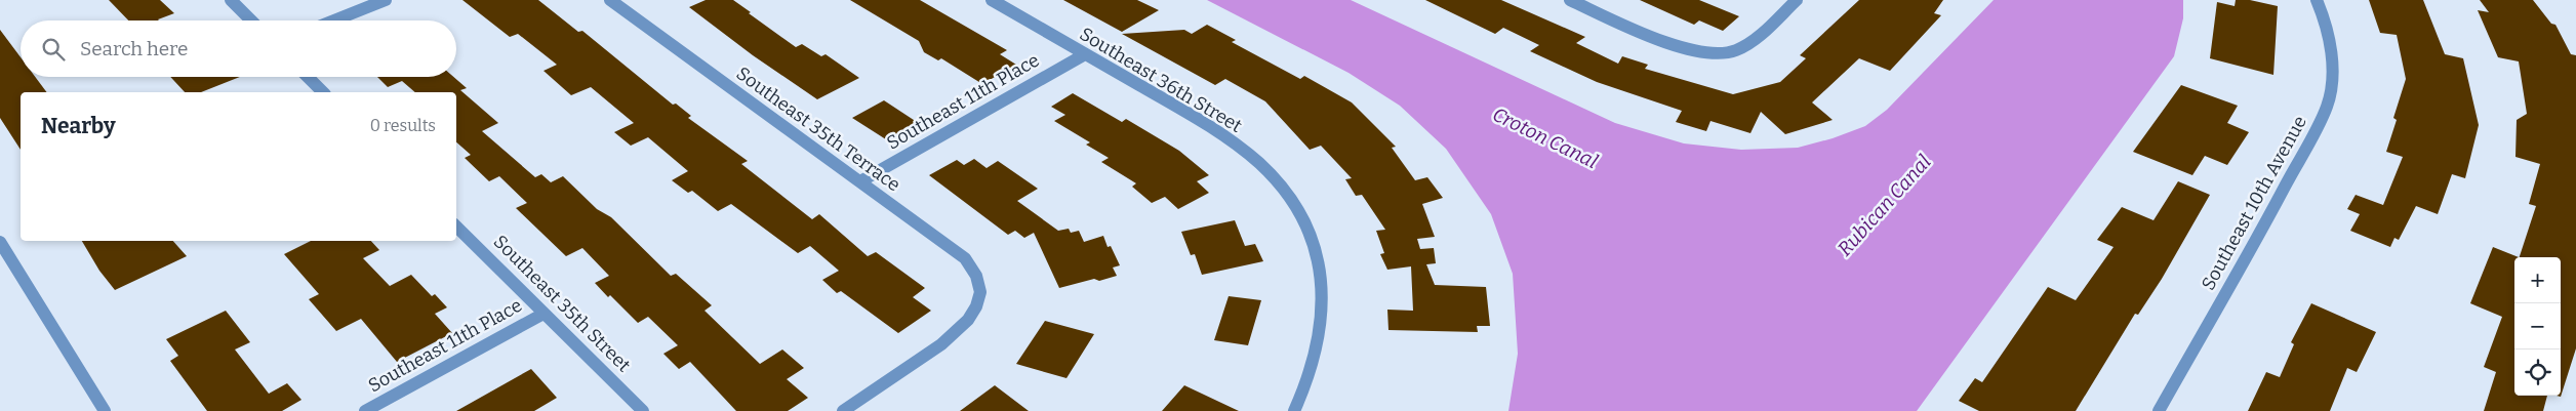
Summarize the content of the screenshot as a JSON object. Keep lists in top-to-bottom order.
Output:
{
  "streets": {
    "street": [
      "Southeast 36th Street",
      "Southeast 11th Place",
      "Southeast 35th Terrace",
      "Southeast 10th Avenue",
      "Southeast 35th Street"
    ]
  },
  "crossings": [
    ["Southeast 36th Street", "Southeast 11th Place"],
    ["Southeast 11th Place", "Southeast 35th Terrace"],
    ["Southeast 11th Place", "Southeast 35th Street"]
  ],
  "water": ["Croton Canal", "Rubican Canal"],
  "page": {
    "search": "Search here",
    "heading": ["Nearby", "0 results"],
    "map_buttons": ["+", "−"]
  }
}
